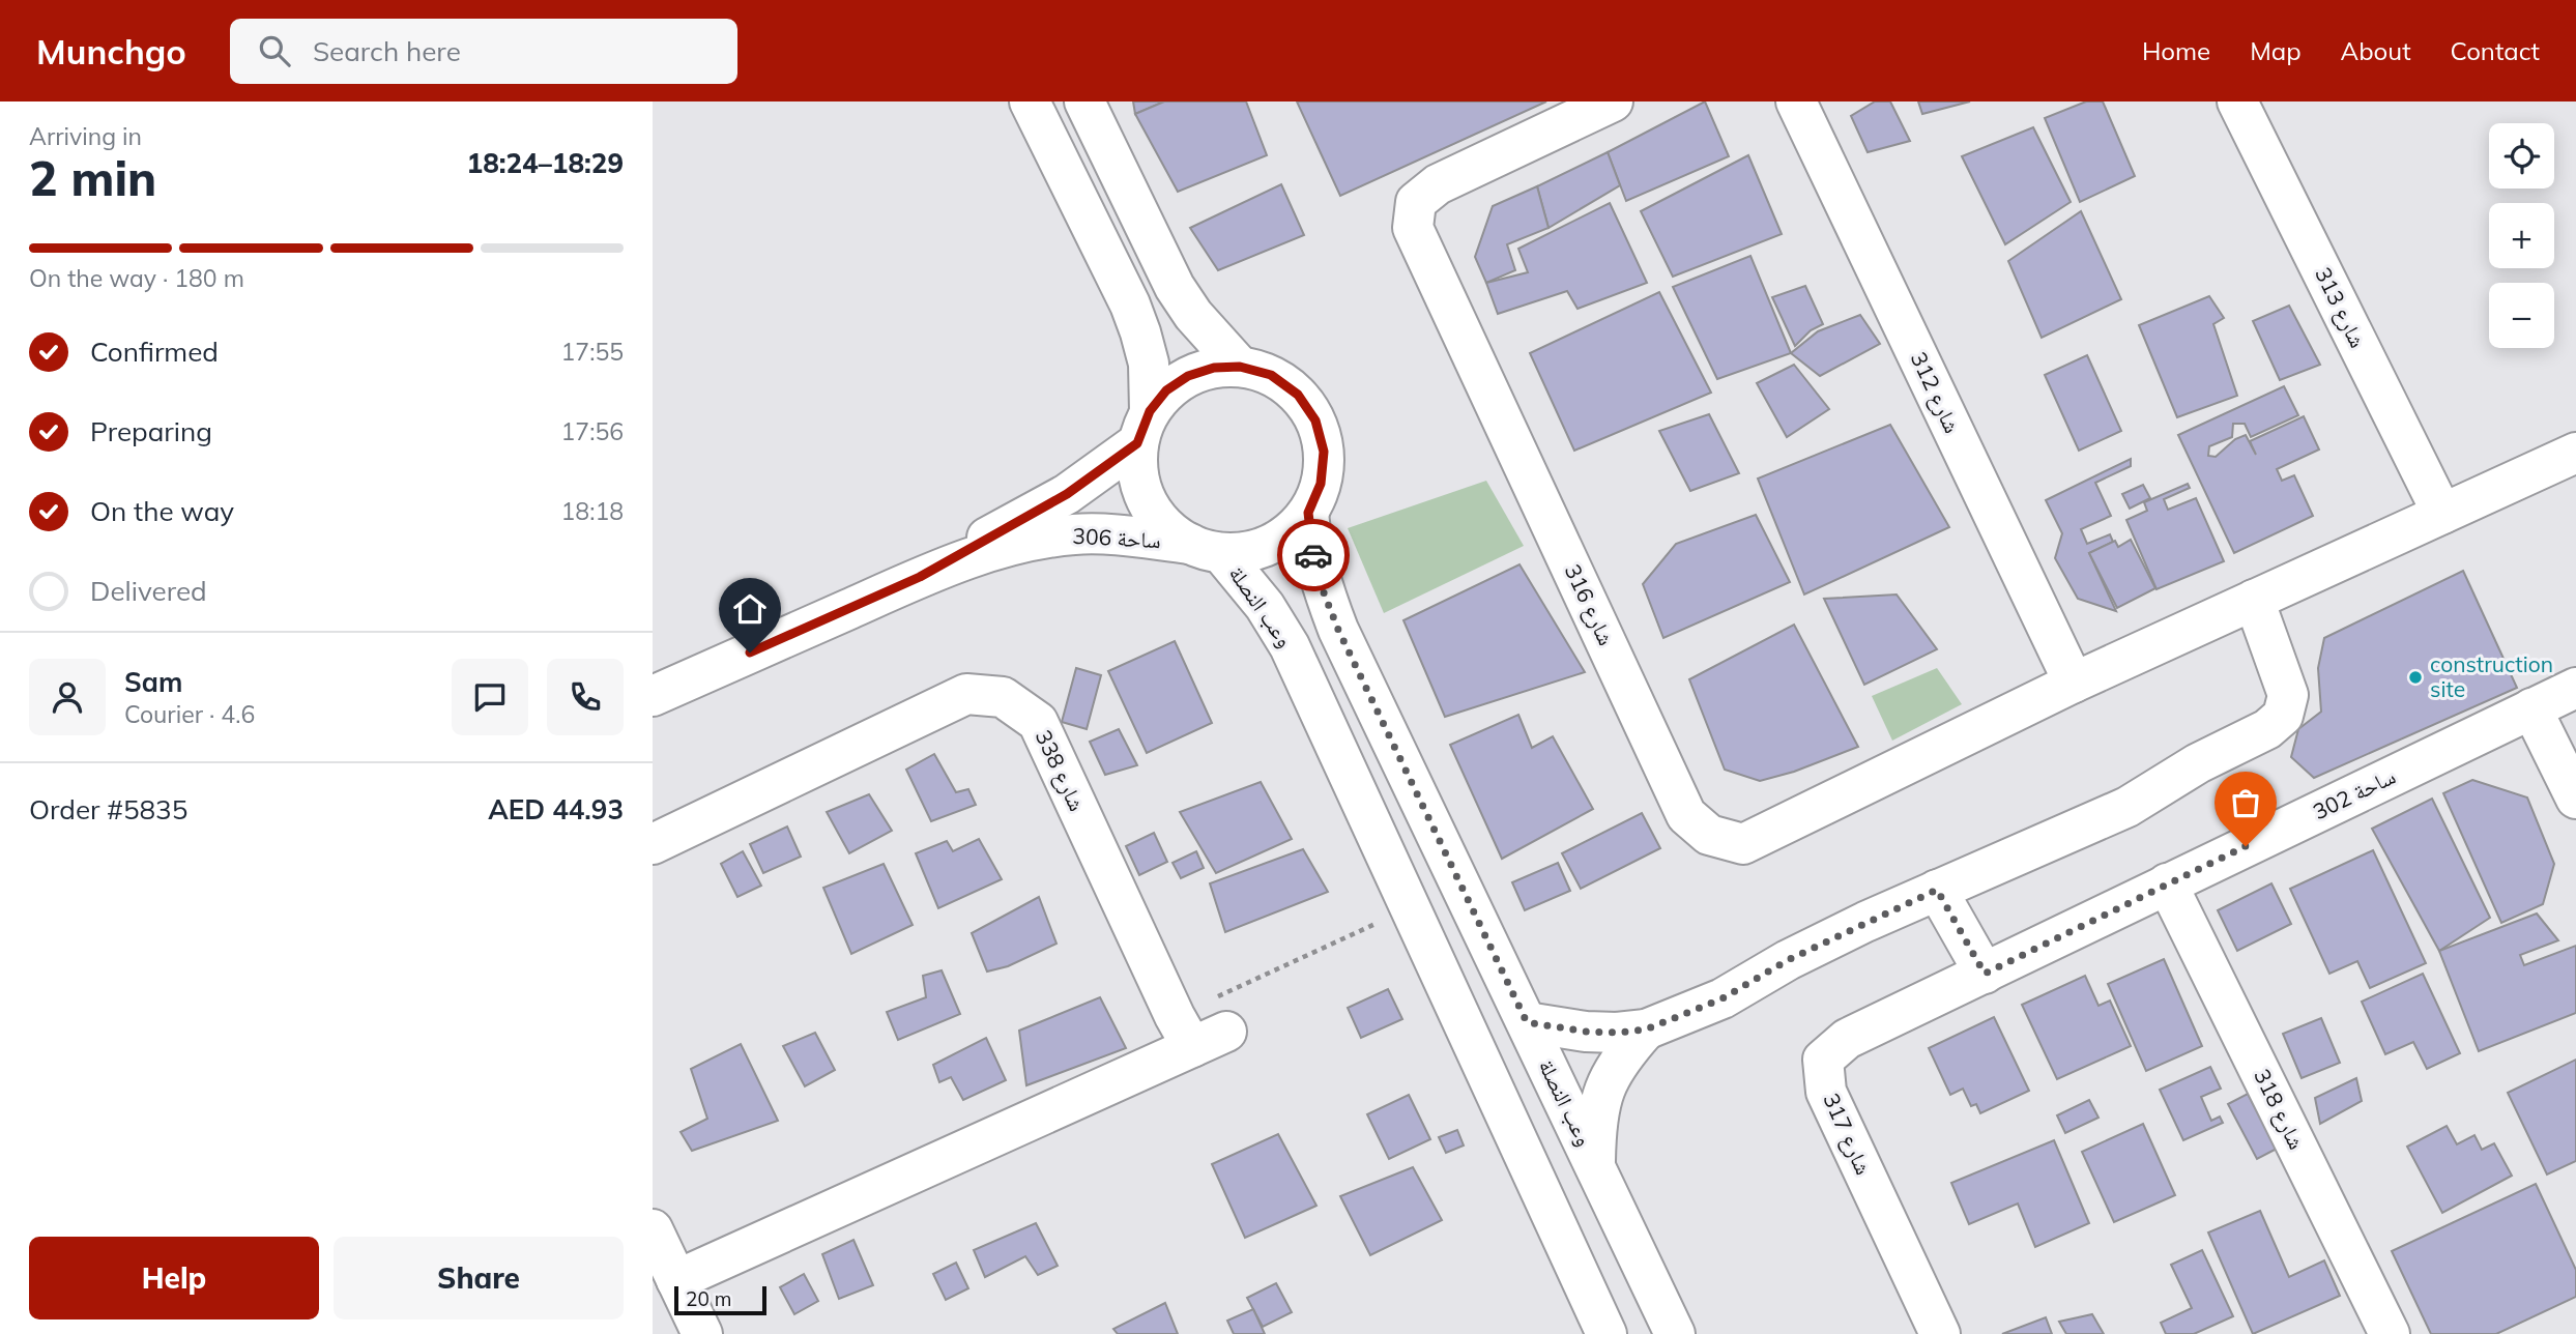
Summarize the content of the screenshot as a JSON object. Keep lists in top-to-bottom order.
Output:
{
  "streets": {
    "street": [
      "شارع 313",
      "شارع 312",
      "ساحة 306",
      "شارع 316",
      "وعب النصلة",
      "شارع 338",
      "ساحة 302",
      "شارع 318",
      "شارع 317"
    ]
  },
  "crossings": [
    ["شارع 312", "شارع 316"],
    ["ساحة 306", "وعب النصلة"],
    ["ساحة 302", "شارع 318"],
    ["ساحة 302", "شارع 317"]
  ],
  "places": ["construction site"],
  "scale_bar": "20 m",
  "page": {
    "header": "Munchgo",
    "search": "Search here",
    "nav": [
      "Home",
      "Map",
      "About",
      "Contact"
    ],
    "heading": ["2 min", "Arriving in", "18:24–18:29"],
    "panel": [
      "Sam",
      "Courier · 4.6",
      "Order #5835",
      "AED 44.93"
    ],
    "map_buttons": ["+", "−"],
    "bar": "On the way · 180 m",
    "list": [
      ["Confirmed", "17:55"],
      ["Preparing", "17:56"],
      ["On the way", "18:18"],
      "Delivered"
    ],
    "buttons": ["Help", "Share"],
    "scale": "20 m"
  }
}
